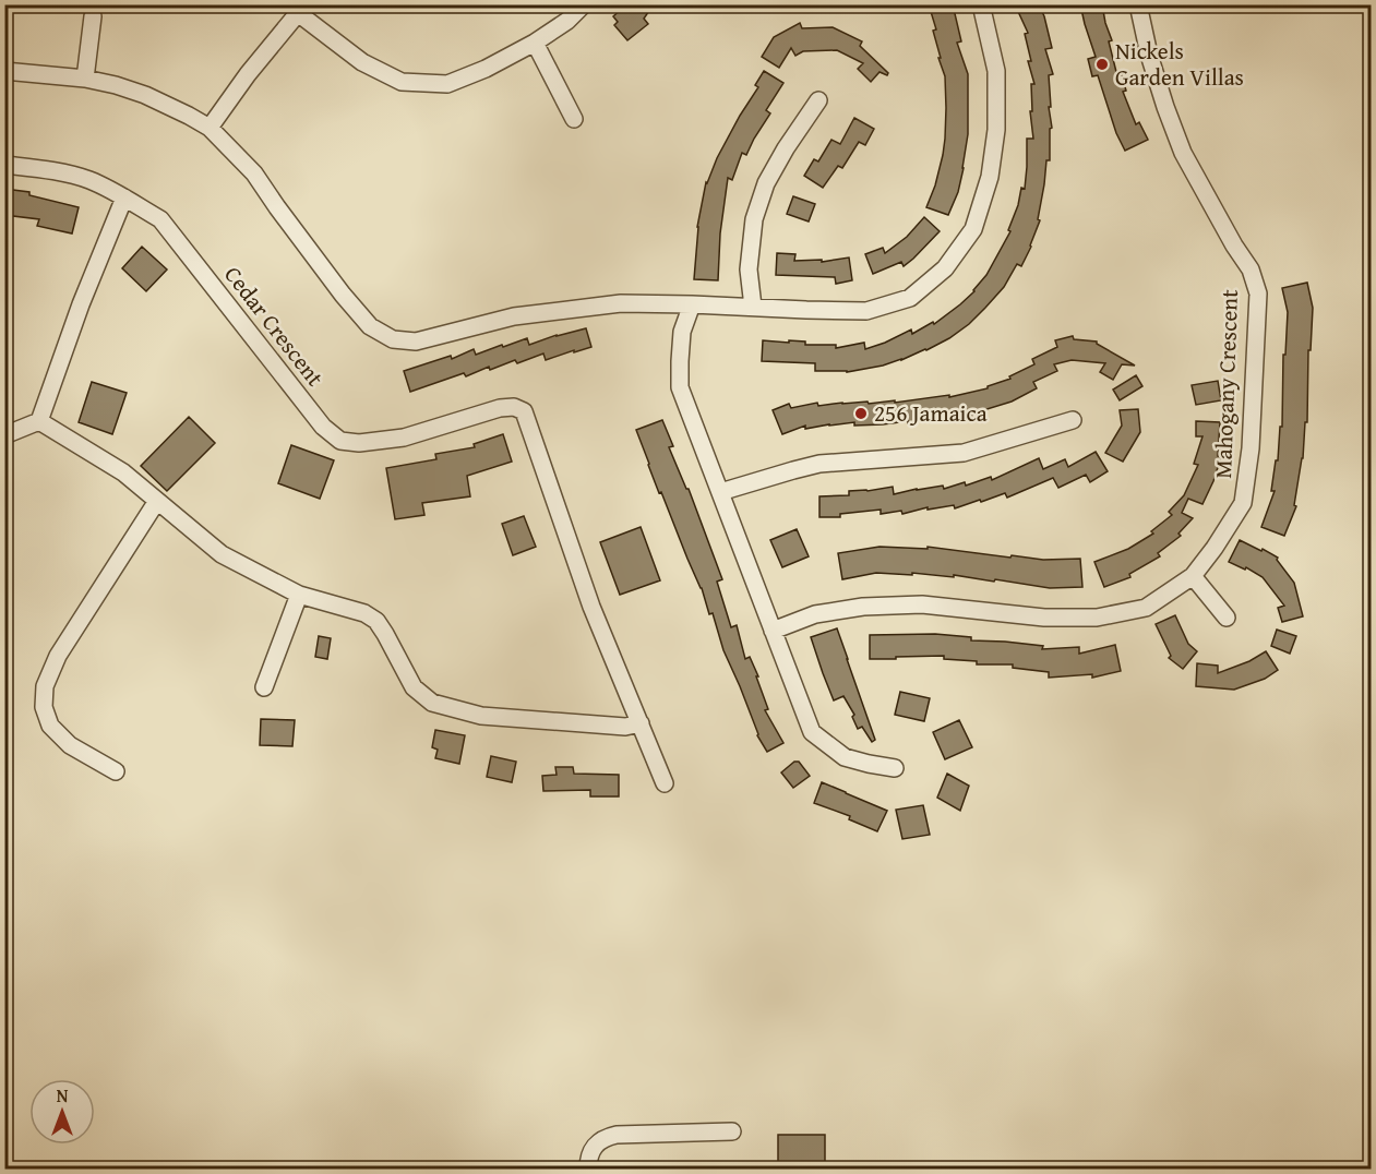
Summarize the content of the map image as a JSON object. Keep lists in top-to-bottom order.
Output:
{
  "streets": {
    "street": ["Cedar Crescent", "Mahogany Crescent"]
  },
  "places": ["Nickels Garden Villas", "256 Jamaica"],
  "north": "top"
}
